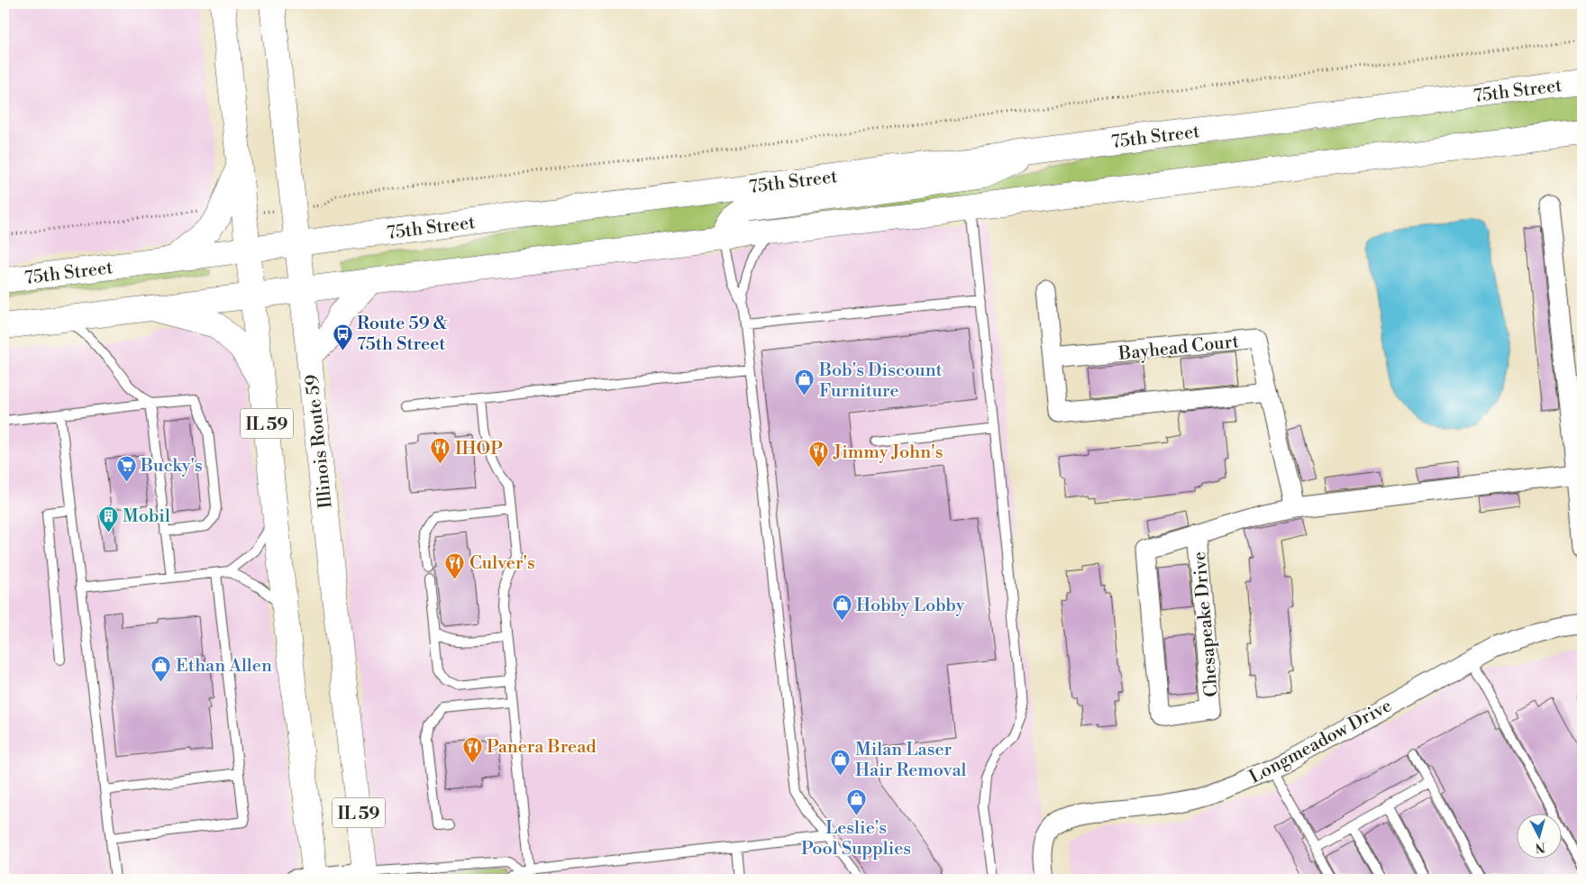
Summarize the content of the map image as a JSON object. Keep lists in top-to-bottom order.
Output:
{
  "streets": {
    "main road": ["75th Street", "IL 59", "Illinois Route 59"],
    "street": ["Bayhead Court", "Chesapeake Drive", "Longmeadow Drive"]
  },
  "crossings": [
    ["75th Street", "IL 59"],
    ["75th Street", "Illinois Route 59"],
    ["Bayhead Court", "Chesapeake Drive"]
  ],
  "places": {
    "bus stop": ["Route 59 & 75th Street"],
    "shop": [
      "Bob's Discount Furniture",
      "Hobby Lobby",
      "Ethan Allen",
      "Milan Laser Hair Removal",
      "Leslie's Pool Supplies"
    ],
    "restaurant": [
      "IHOP",
      "Jimmy John's",
      "Culver's",
      "Panera Bread"
    ],
    "supermarket": ["Bucky's"],
    "building": ["Mobil"]
  },
  "north": "bottom"
}
